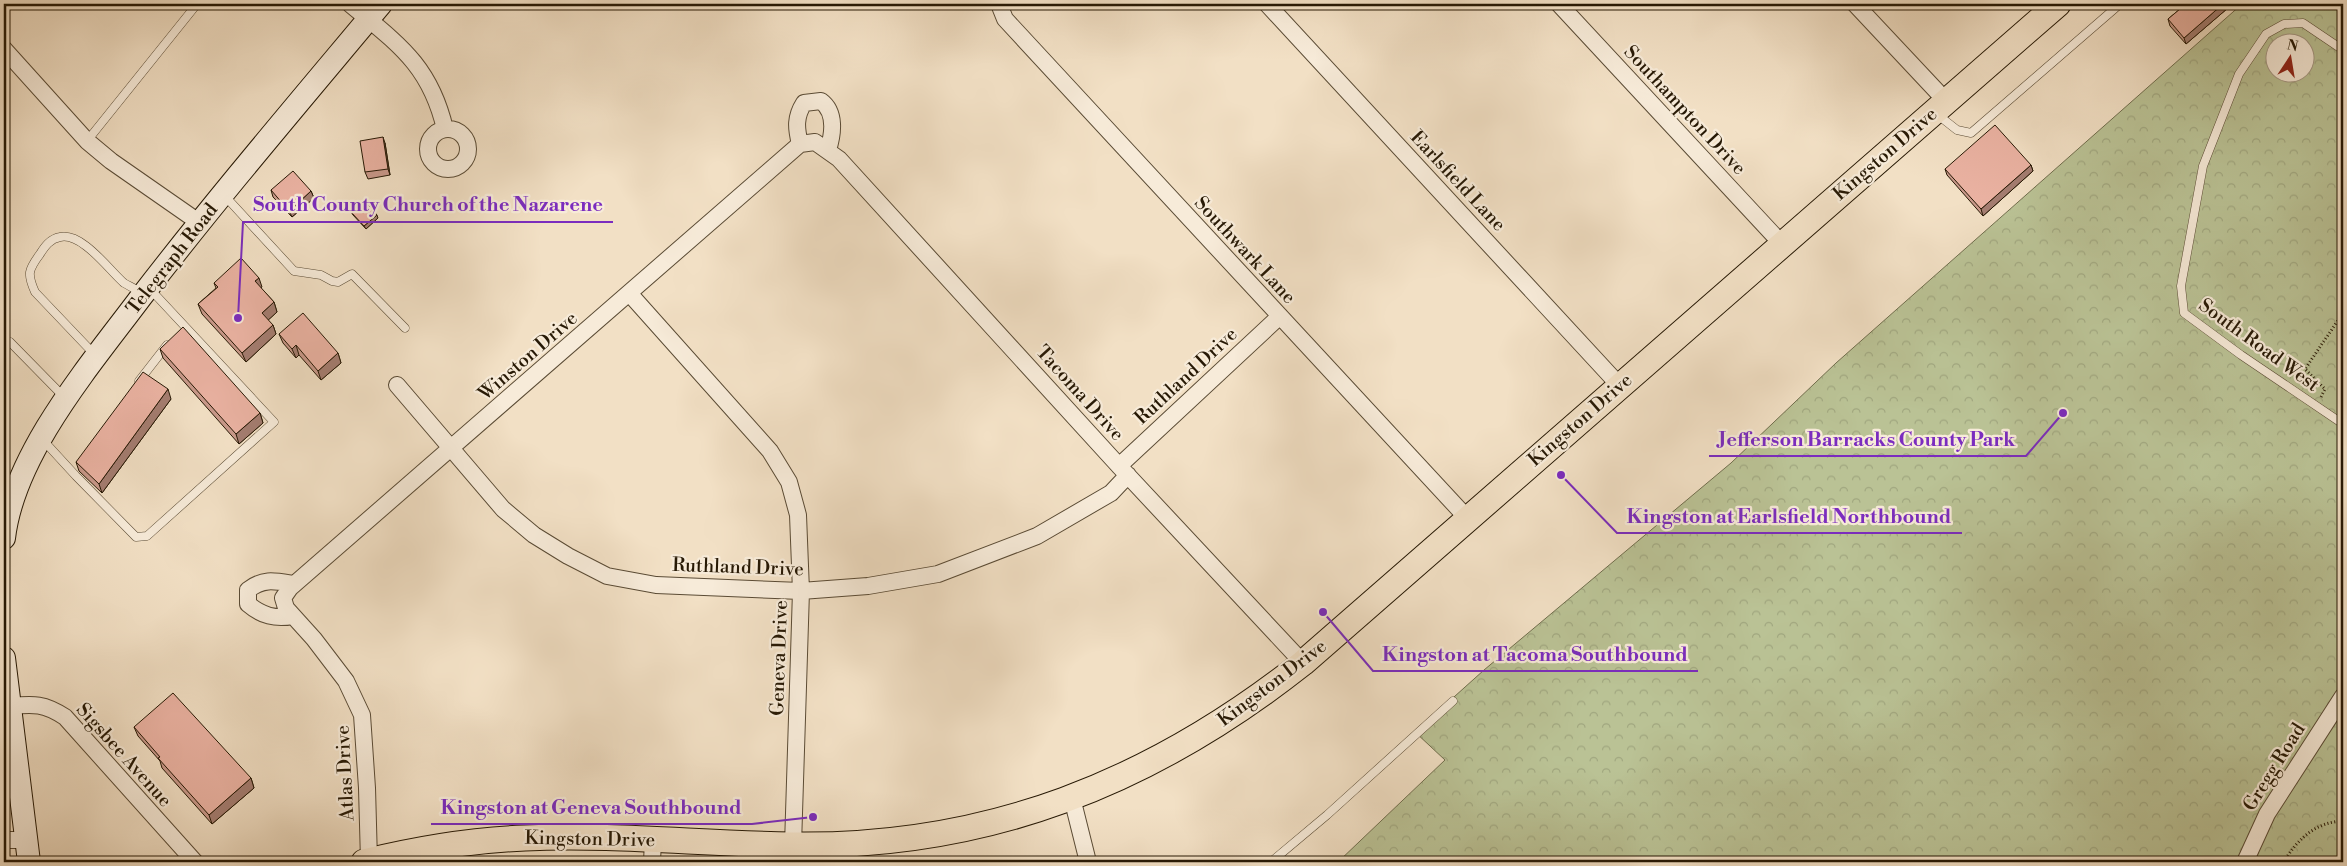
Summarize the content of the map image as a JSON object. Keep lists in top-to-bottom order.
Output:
{
  "streets": {
    "main road": ["Kingston Drive", "Telegraph Road"],
    "street": [
      "Southampton Drive",
      "Earlsfield Lane",
      "Southwark Lane",
      "Winston Drive",
      "Ruthland Drive",
      "Tacoma Drive",
      "Geneva Drive",
      "Sigsbee Avenue",
      "Gregg Road",
      "Atlas Drive"
    ],
    "lane": ["South Road West"]
  },
  "crossings": [
    ["Southampton Drive", "Kingston Drive"],
    ["Kingston Drive", "Earlsfield Lane"],
    ["Kingston Drive", "Southwark Lane"],
    ["Kingston Drive", "Tacoma Drive"],
    ["Kingston Drive", "Geneva Drive"],
    ["Kingston Drive", "Atlas Drive"],
    ["Southwark Lane", "Ruthland Drive"],
    ["Winston Drive", "Ruthland Drive"],
    ["Winston Drive", "Tacoma Drive"],
    ["Winston Drive", "Geneva Drive"],
    ["Winston Drive", "Atlas Drive"],
    ["Ruthland Drive", "Tacoma Drive"],
    ["Ruthland Drive", "Geneva Drive"]
  ],
  "places": [
    "South County Church of the Nazarene",
    "Jefferson Barracks County Park",
    "Kingston at Earlsfield Northbound",
    "Kingston at Tacoma Southbound",
    "Kingston at Geneva Southbound"
  ],
  "north": "top"
}
